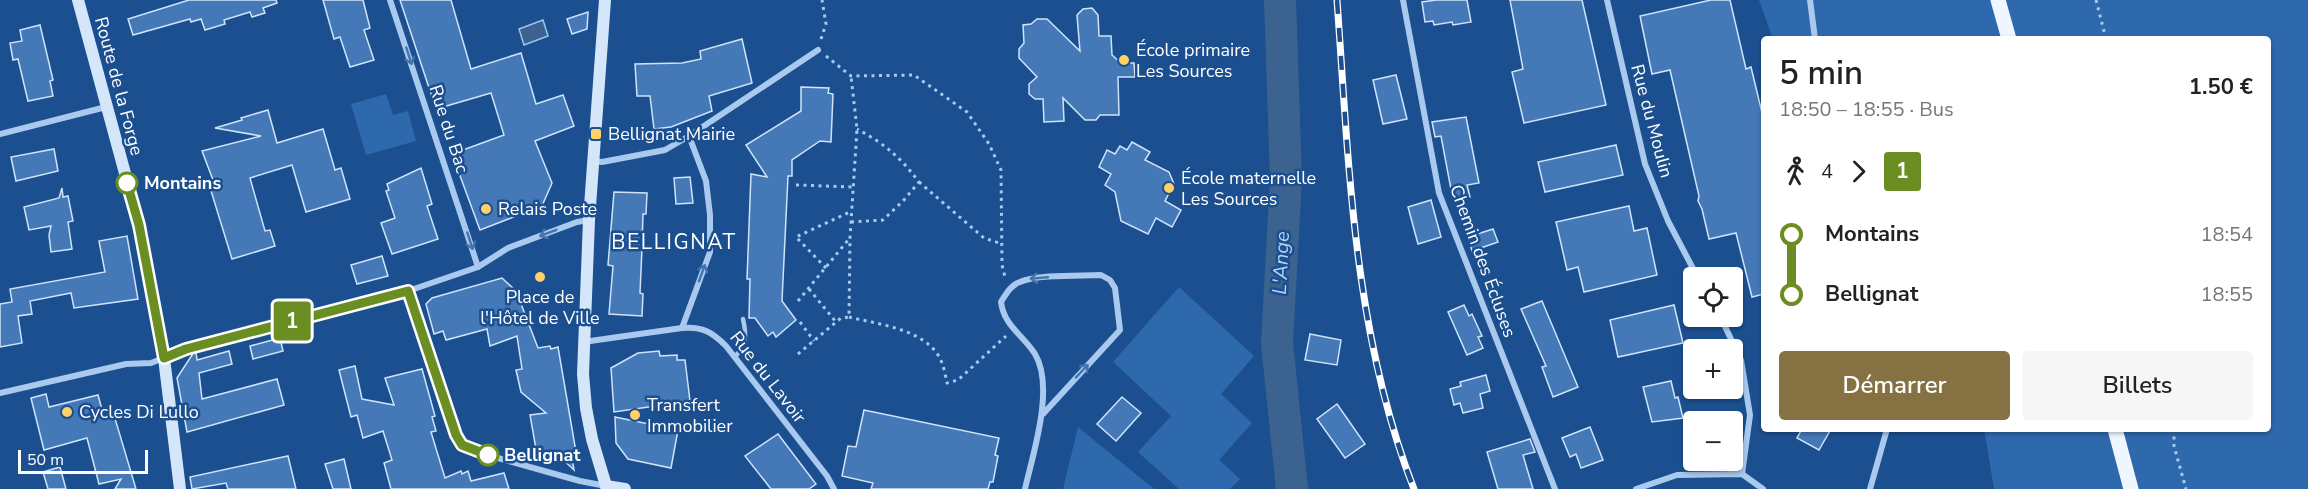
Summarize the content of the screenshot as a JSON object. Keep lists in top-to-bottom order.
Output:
{
  "streets": {
    "main road": ["Route de la Forge"],
    "street": [
      "Rue du Moulin",
      "Rue du Bac",
      "Chemin des Écluses",
      "Rue du Lavoir"
    ]
  },
  "one_way": ["Rue du Bac"],
  "districts": ["BELLIGNAT"],
  "water": ["L'Ange"],
  "places": {
    "other": [
      "École primaire Les Sources",
      "Montains",
      "École maternelle Les Sources",
      "Relais Poste",
      "Place de l'Hôtel de Ville",
      "Cycles Di Lullo",
      "Transfert Immobilier",
      "Bellignat"
    ],
    "transit": ["Bellignat Mairie"]
  },
  "lines": ["bus line 1"],
  "scale_bar": "50 m",
  "page": {
    "on_map": "1",
    "heading": ["5 min", "18:50 – 18:55 · Bus", "1.50 €"],
    "legs": ["4", "1"],
    "list": [
      {
        "name": "Montains",
        "value": "18:54"
      },
      {
        "name": "Bellignat",
        "value": "18:55"
      }
    ],
    "map_buttons": ["+", "−"],
    "buttons": ["Démarrer", "Billets"],
    "scale": "50 m"
  }
}
